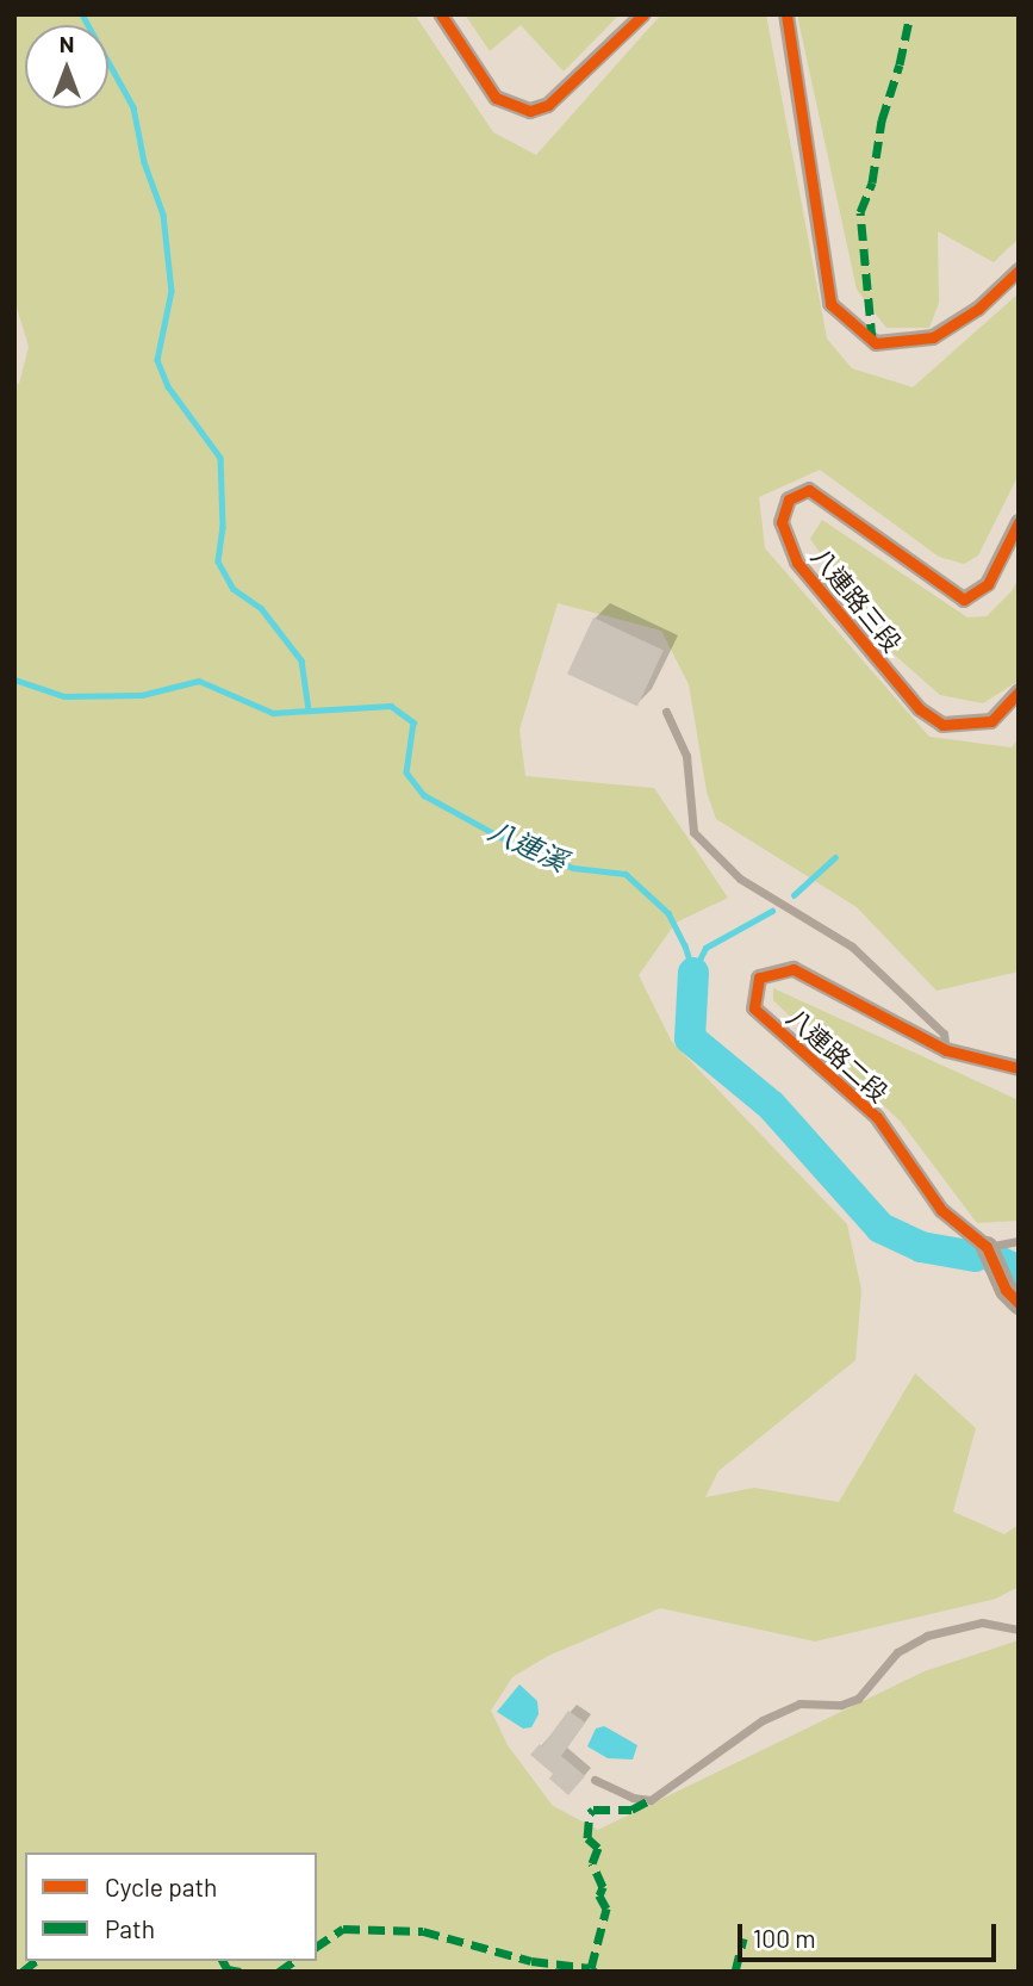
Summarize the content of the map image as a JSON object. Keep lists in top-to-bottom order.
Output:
{
  "streets": {
    "street": ["八連路三段", "八連路二段"]
  },
  "water": ["八連溪"],
  "legend": ["Cycle path", "Path"],
  "scale_bar": "100 m",
  "north": "top"
}
